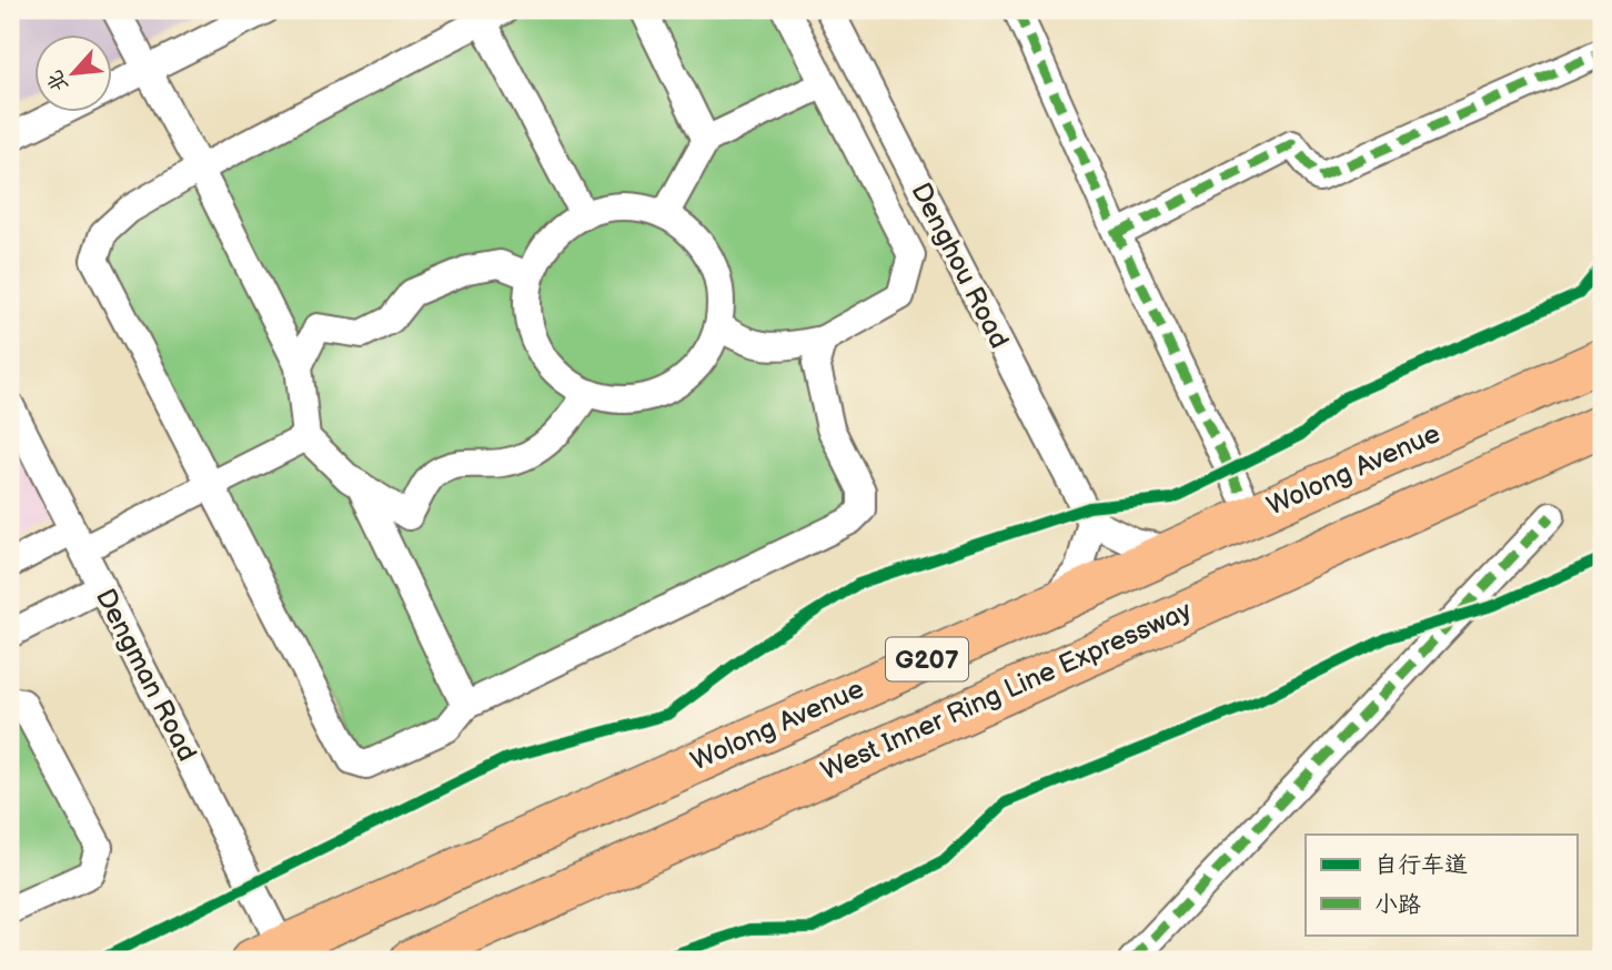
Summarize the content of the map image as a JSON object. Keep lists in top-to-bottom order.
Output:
{
  "streets": {
    "highway": ["Wolong Avenue", "G207", "West Inner Ring Line Expressway"],
    "street": ["Denghou Road", "Dengman Road"]
  },
  "crossings": [
    ["Wolong Avenue", "Dengman Road"],
    ["Wolong Avenue", "West Inner Ring Line Expressway"],
    ["Dengman Road", "West Inner Ring Line Expressway"]
  ],
  "legend": ["自行车道", "小路"],
  "north": "bottom left"
}
